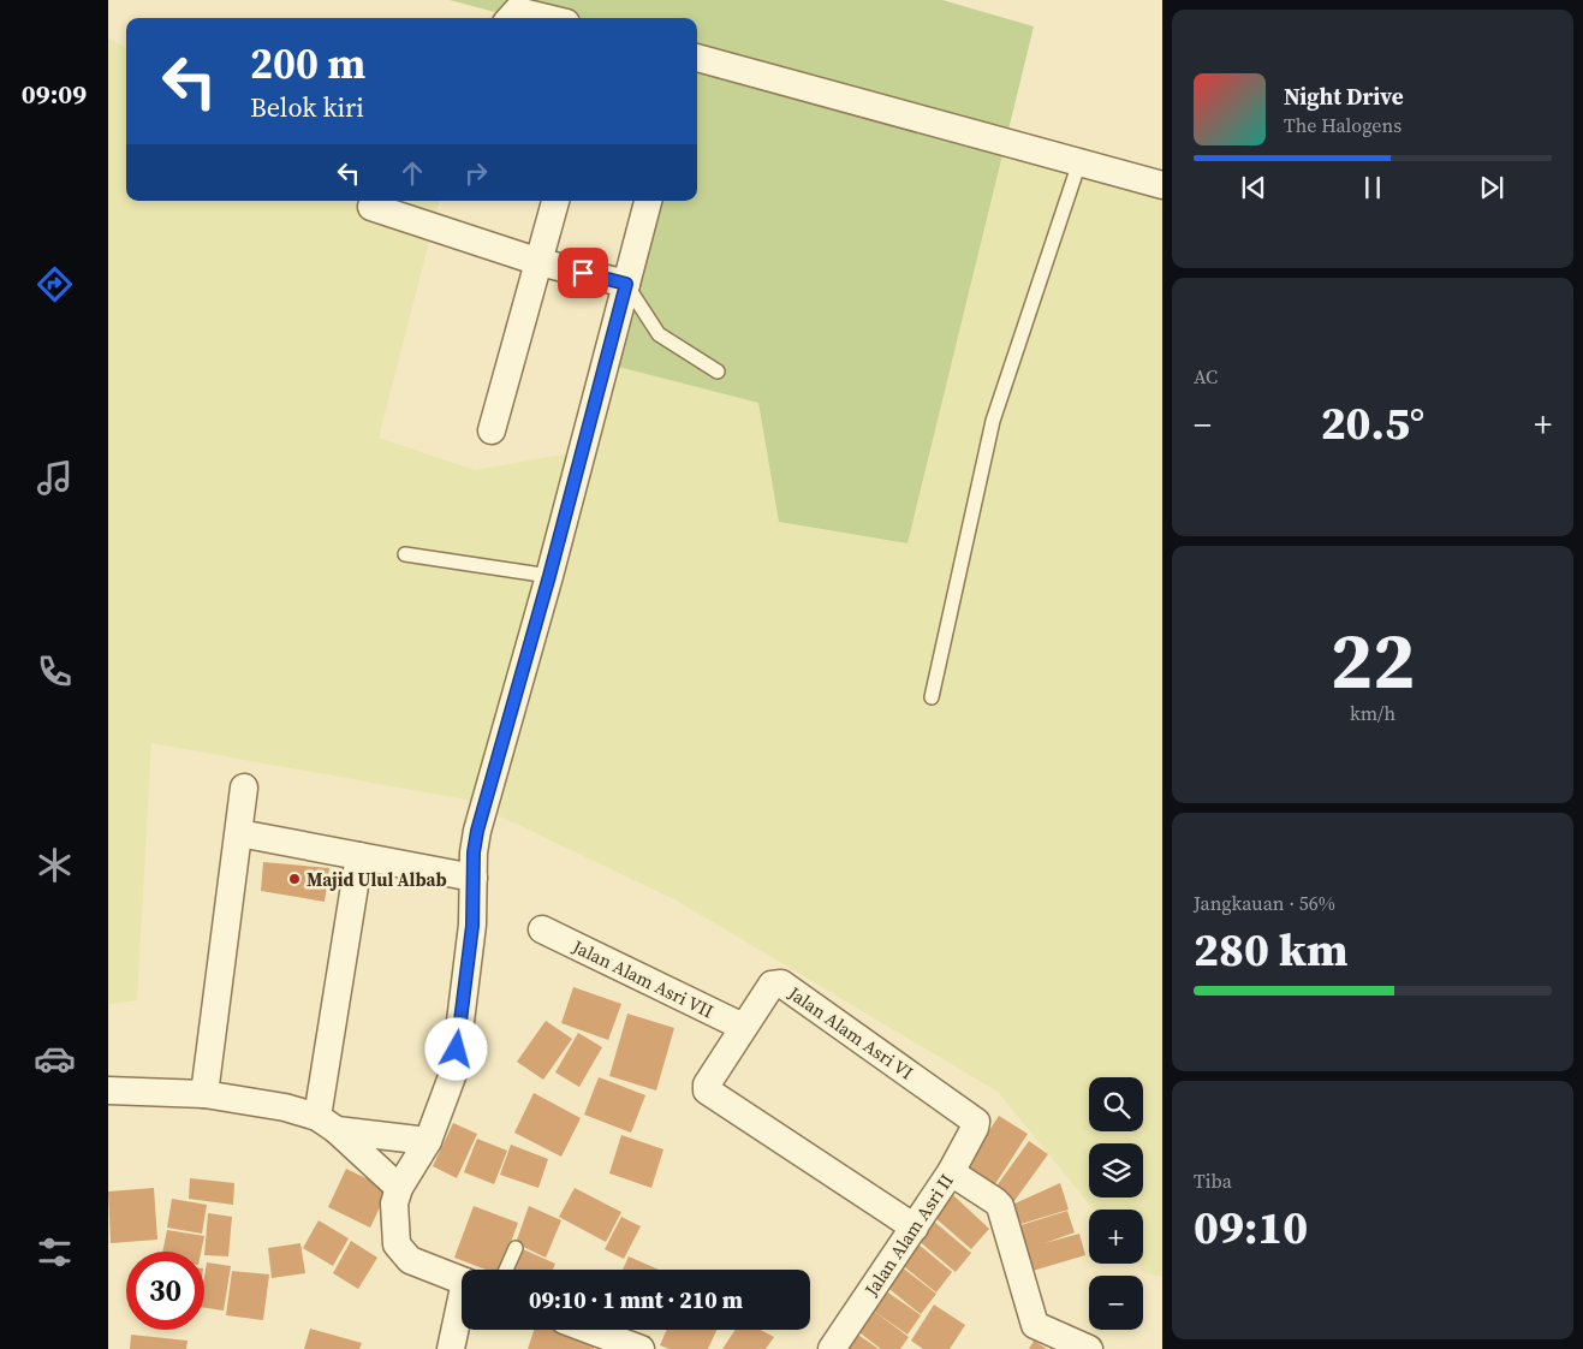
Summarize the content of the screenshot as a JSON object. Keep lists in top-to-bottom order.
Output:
{
  "streets": {
    "street": ["Jalan Alam Asri VII", "Jalan Alam Asri VI", "Jalan Alam Asri II"]
  },
  "crossings": [
    ["Jalan Alam Asri VII", "Jalan Alam Asri VI"],
    ["Jalan Alam Asri VI", "Jalan Alam Asri II"]
  ],
  "places": ["Majid Ulul Albab"],
  "page": {
    "tabs": "09:09",
    "turn": ["200 m", "Belok kiri"],
    "song": ["Night Drive", "The Halogens"],
    "tile": [
      "AC",
      ["22", "km/h"],
      ["Jangkauan · 56%", "280 km"],
      ["Tiba", "09:10"]
    ],
    "heat": ["−", "20.5°", "+"],
    "map_buttons": ["+", "−"],
    "limit": "30",
    "trip": "09:10 · 1 mnt · 210 m"
  }
}
